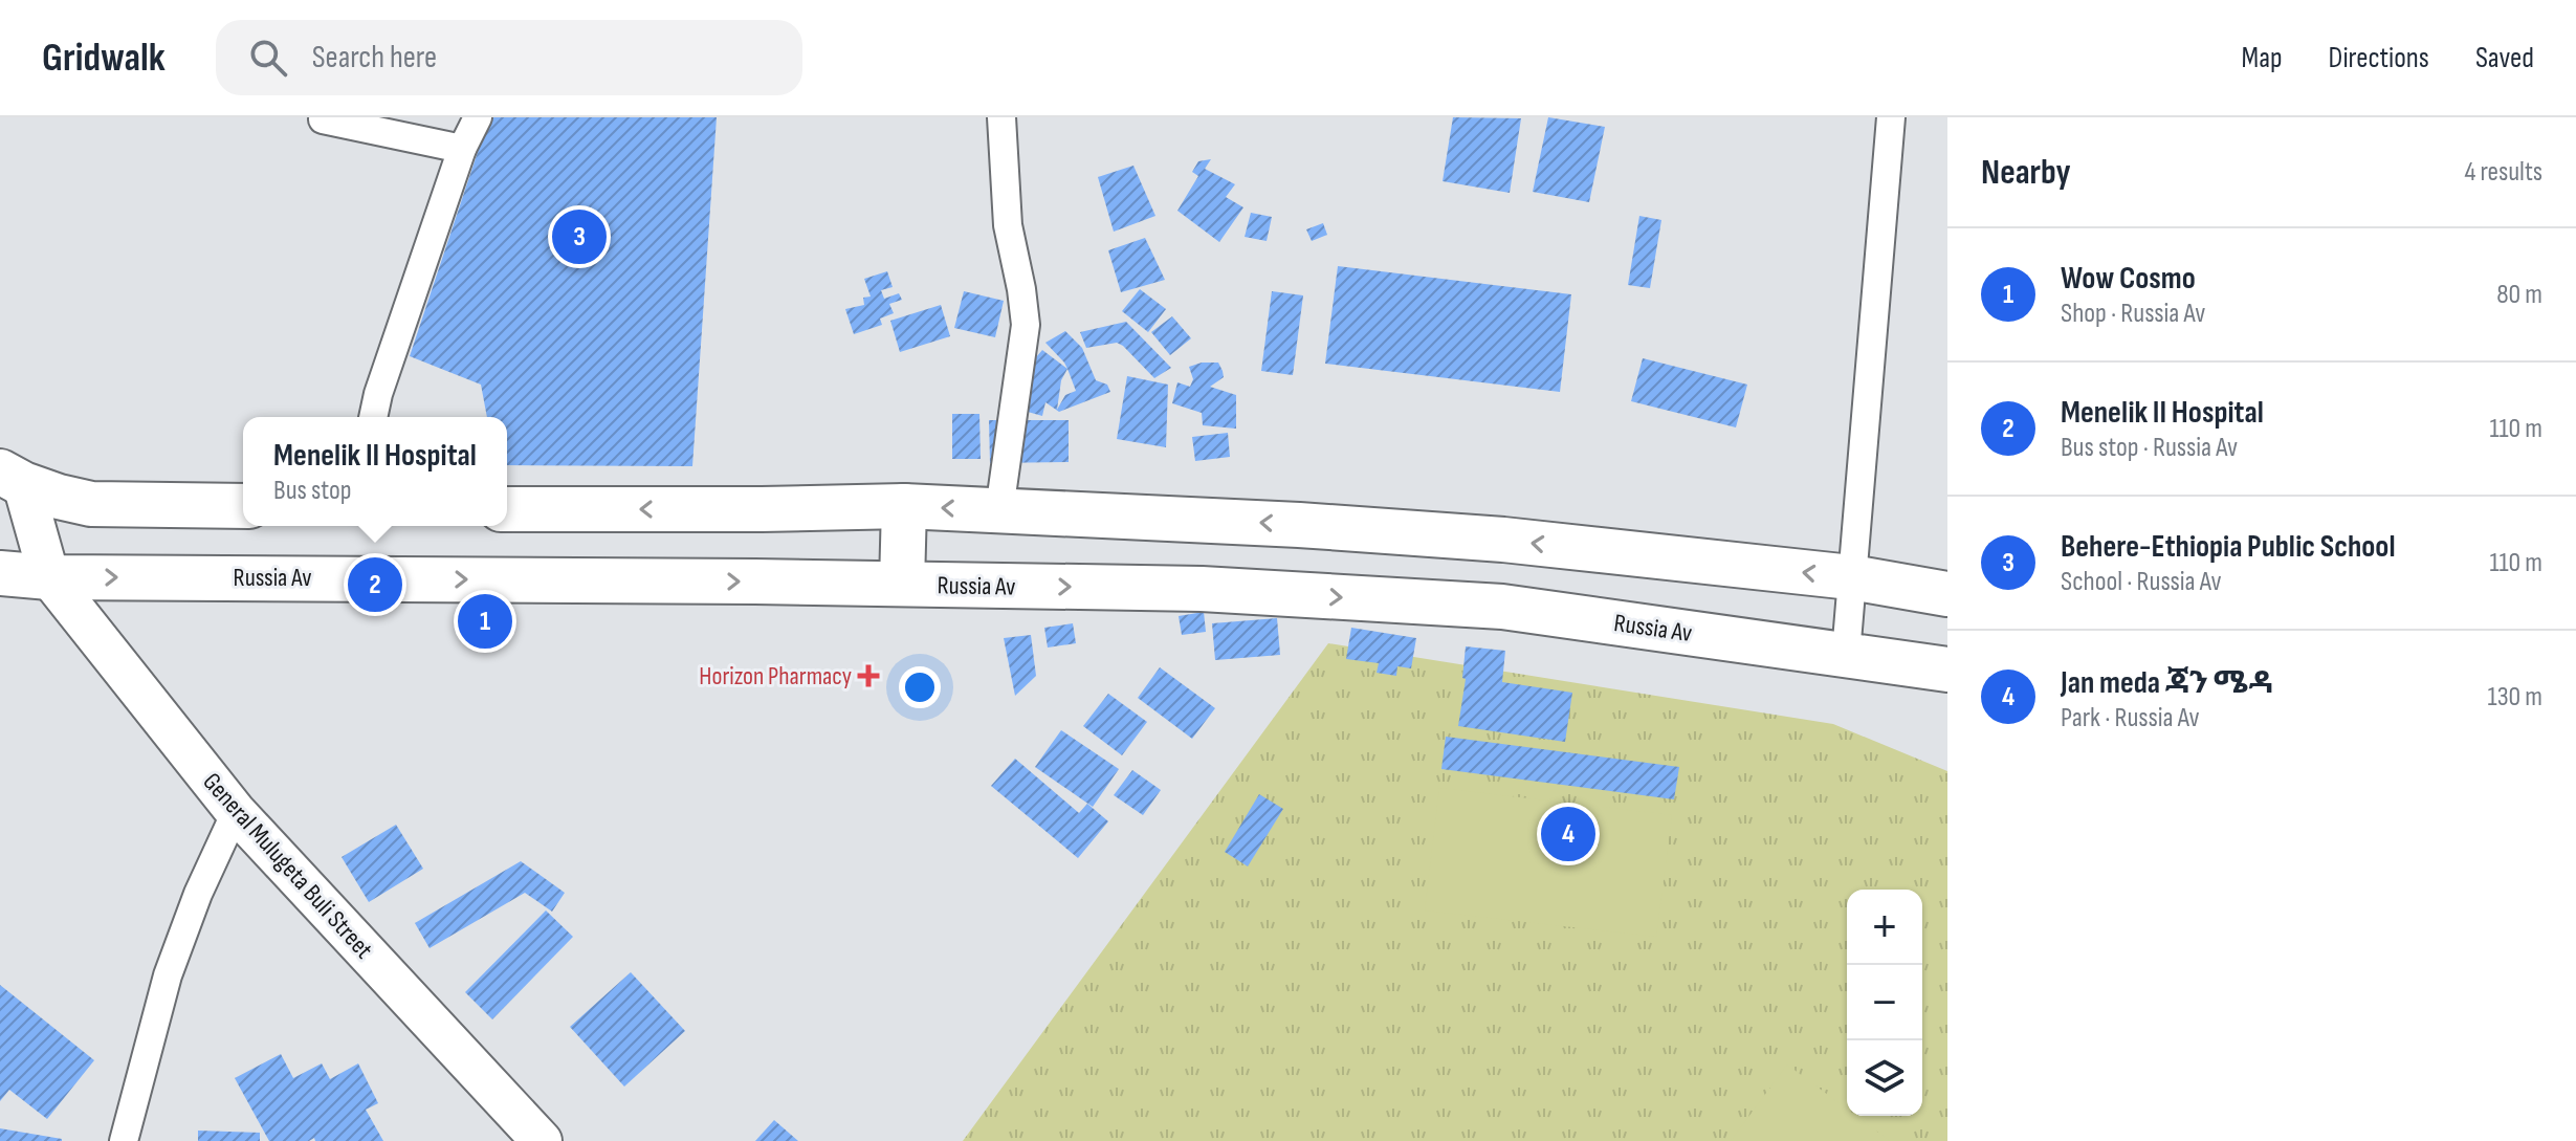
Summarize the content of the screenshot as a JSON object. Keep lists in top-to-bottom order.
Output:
{
  "streets": {
    "main road": ["Russia Av", "General Mulugeta Buli Street"]
  },
  "crossings": [
    ["Russia Av", "General Mulugeta Buli Street"]
  ],
  "places": {
    "health": ["Horizon Pharmacy"]
  },
  "page": {
    "header": "Gridwalk",
    "search": "Search here",
    "nav": ["Map", "Directions", "Saved"],
    "heading": ["Nearby", "4 results"],
    "pins": [
      "3",
      "2",
      "1",
      "4"
    ],
    "list": [
      {
        "mark": "1",
        "name": "Wow Cosmo",
        "note": "Shop · Russia Av",
        "value": "80 m"
      },
      {
        "mark": "2",
        "name": "Menelik II Hospital",
        "note": "Bus stop · Russia Av",
        "value": "110 m"
      },
      {
        "mark": "3",
        "name": "Behere-Ethiopia Public School",
        "note": "School · Russia Av",
        "value": "110 m"
      },
      {
        "mark": "4",
        "name": "Jan meda ጃን ሜዳ",
        "note": "Park · Russia Av",
        "value": "130 m"
      }
    ],
    "popup": ["Menelik II Hospital", "Bus stop"],
    "map_buttons": ["+", "−"]
  }
}
